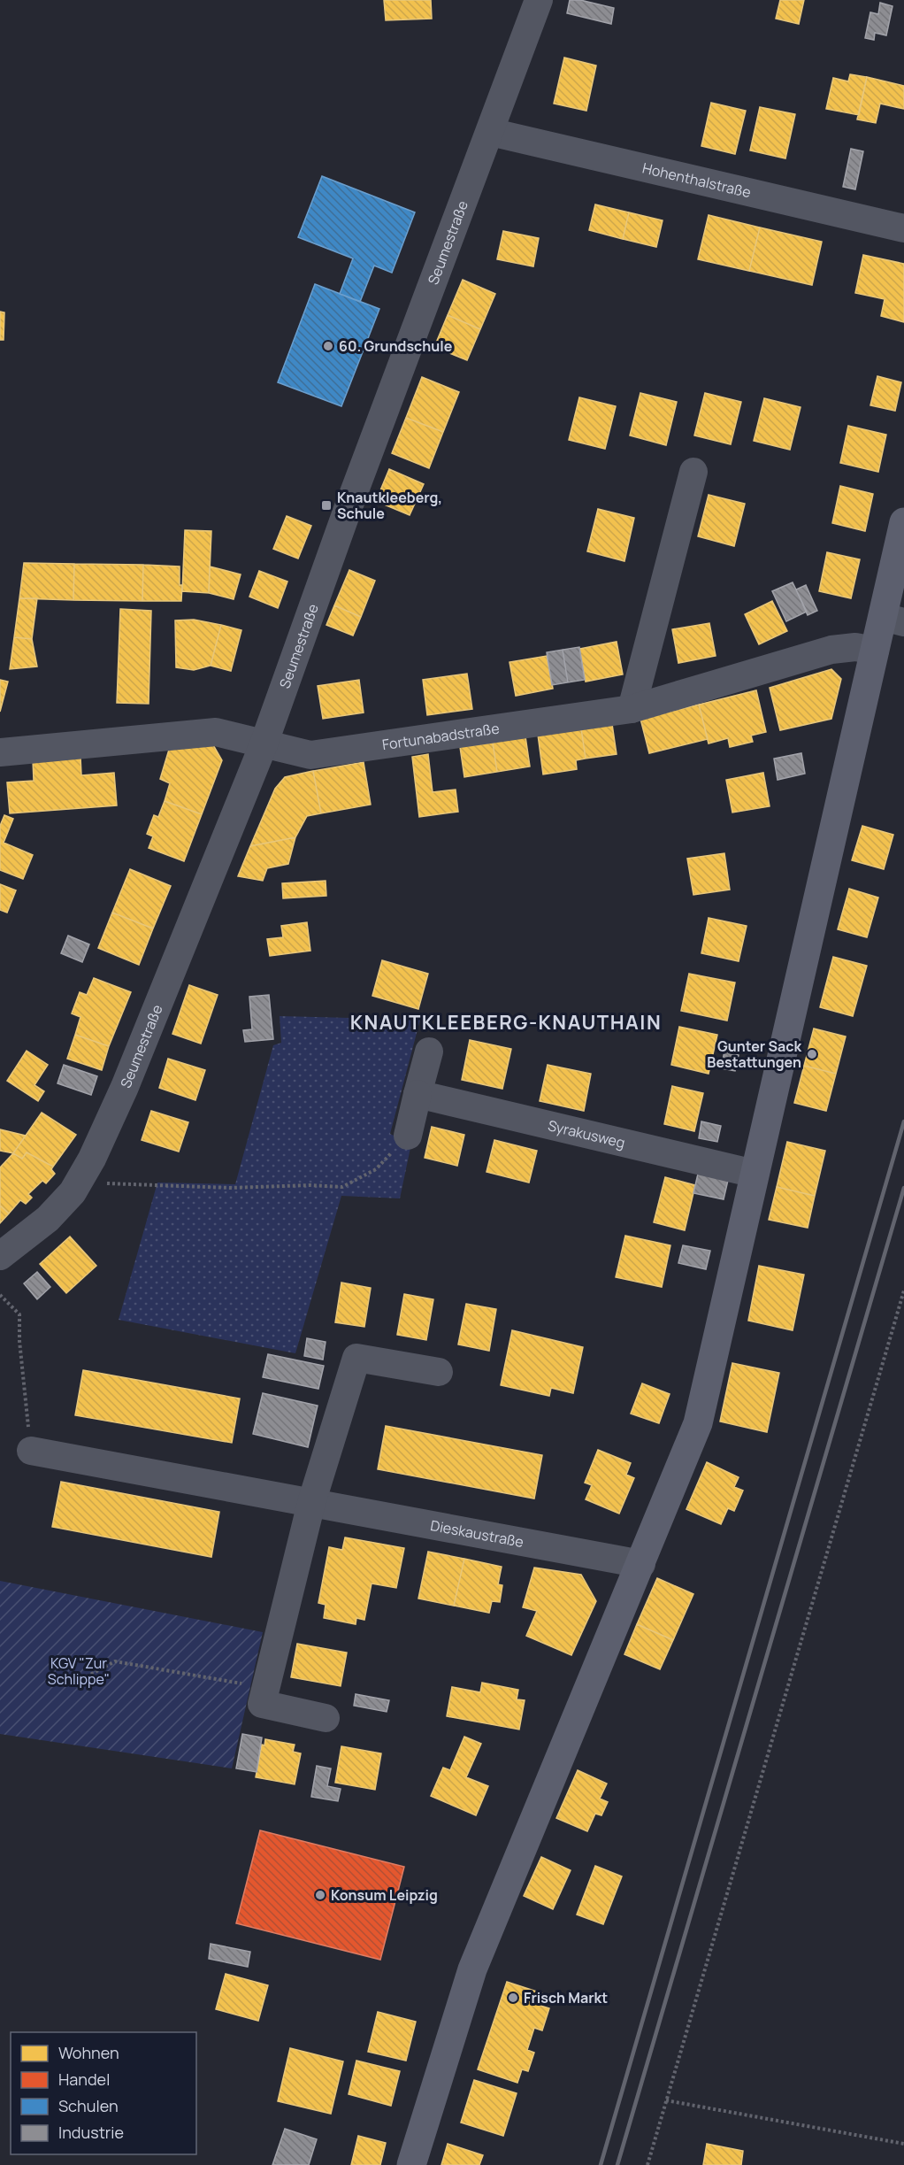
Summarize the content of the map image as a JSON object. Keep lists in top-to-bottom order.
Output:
{
  "streets": {
    "street": [
      "Hohenthalstraße",
      "Seumestraße",
      "Fortunabadstraße",
      "Syrakusweg",
      "Dieskaustraße"
    ]
  },
  "crossings": [
    ["Hohenthalstraße", "Seumestraße"],
    ["Seumestraße", "Fortunabadstraße"]
  ],
  "districts": ["KNAUTKLEEBERG-KNAUTHAIN"],
  "parks": ["KGV \"Zur Schlippe\""],
  "places": {
    "other": [
      "60. Grundschule",
      "Gunter Sack Bestattungen",
      "Konsum Leipzig",
      "Frisch Markt"
    ],
    "transit": ["Knautkleeberg, Schule"]
  },
  "legend": [
    "Wohnen",
    "Handel",
    "Schulen",
    "Industrie"
  ]
}
